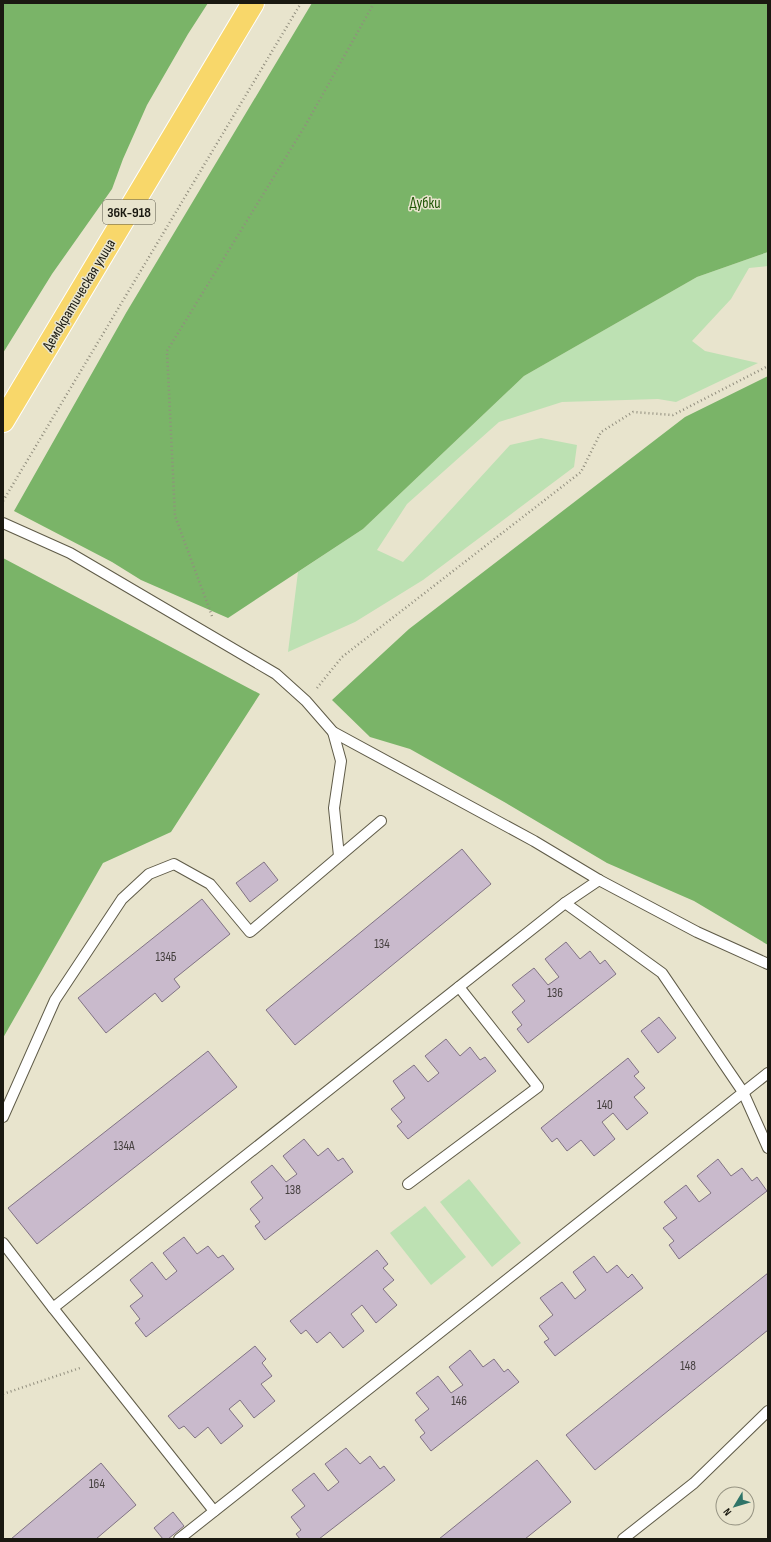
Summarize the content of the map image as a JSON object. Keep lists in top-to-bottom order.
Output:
{
  "streets": {
    "main road": ["36К-918", "Демократическая улица"]
  },
  "parks": ["Дубки"],
  "house_numbers": [
    "134",
    "134Б",
    "136",
    "140",
    "134А",
    "138",
    "148",
    "146",
    "164"
  ],
  "north": "bottom left"
}
